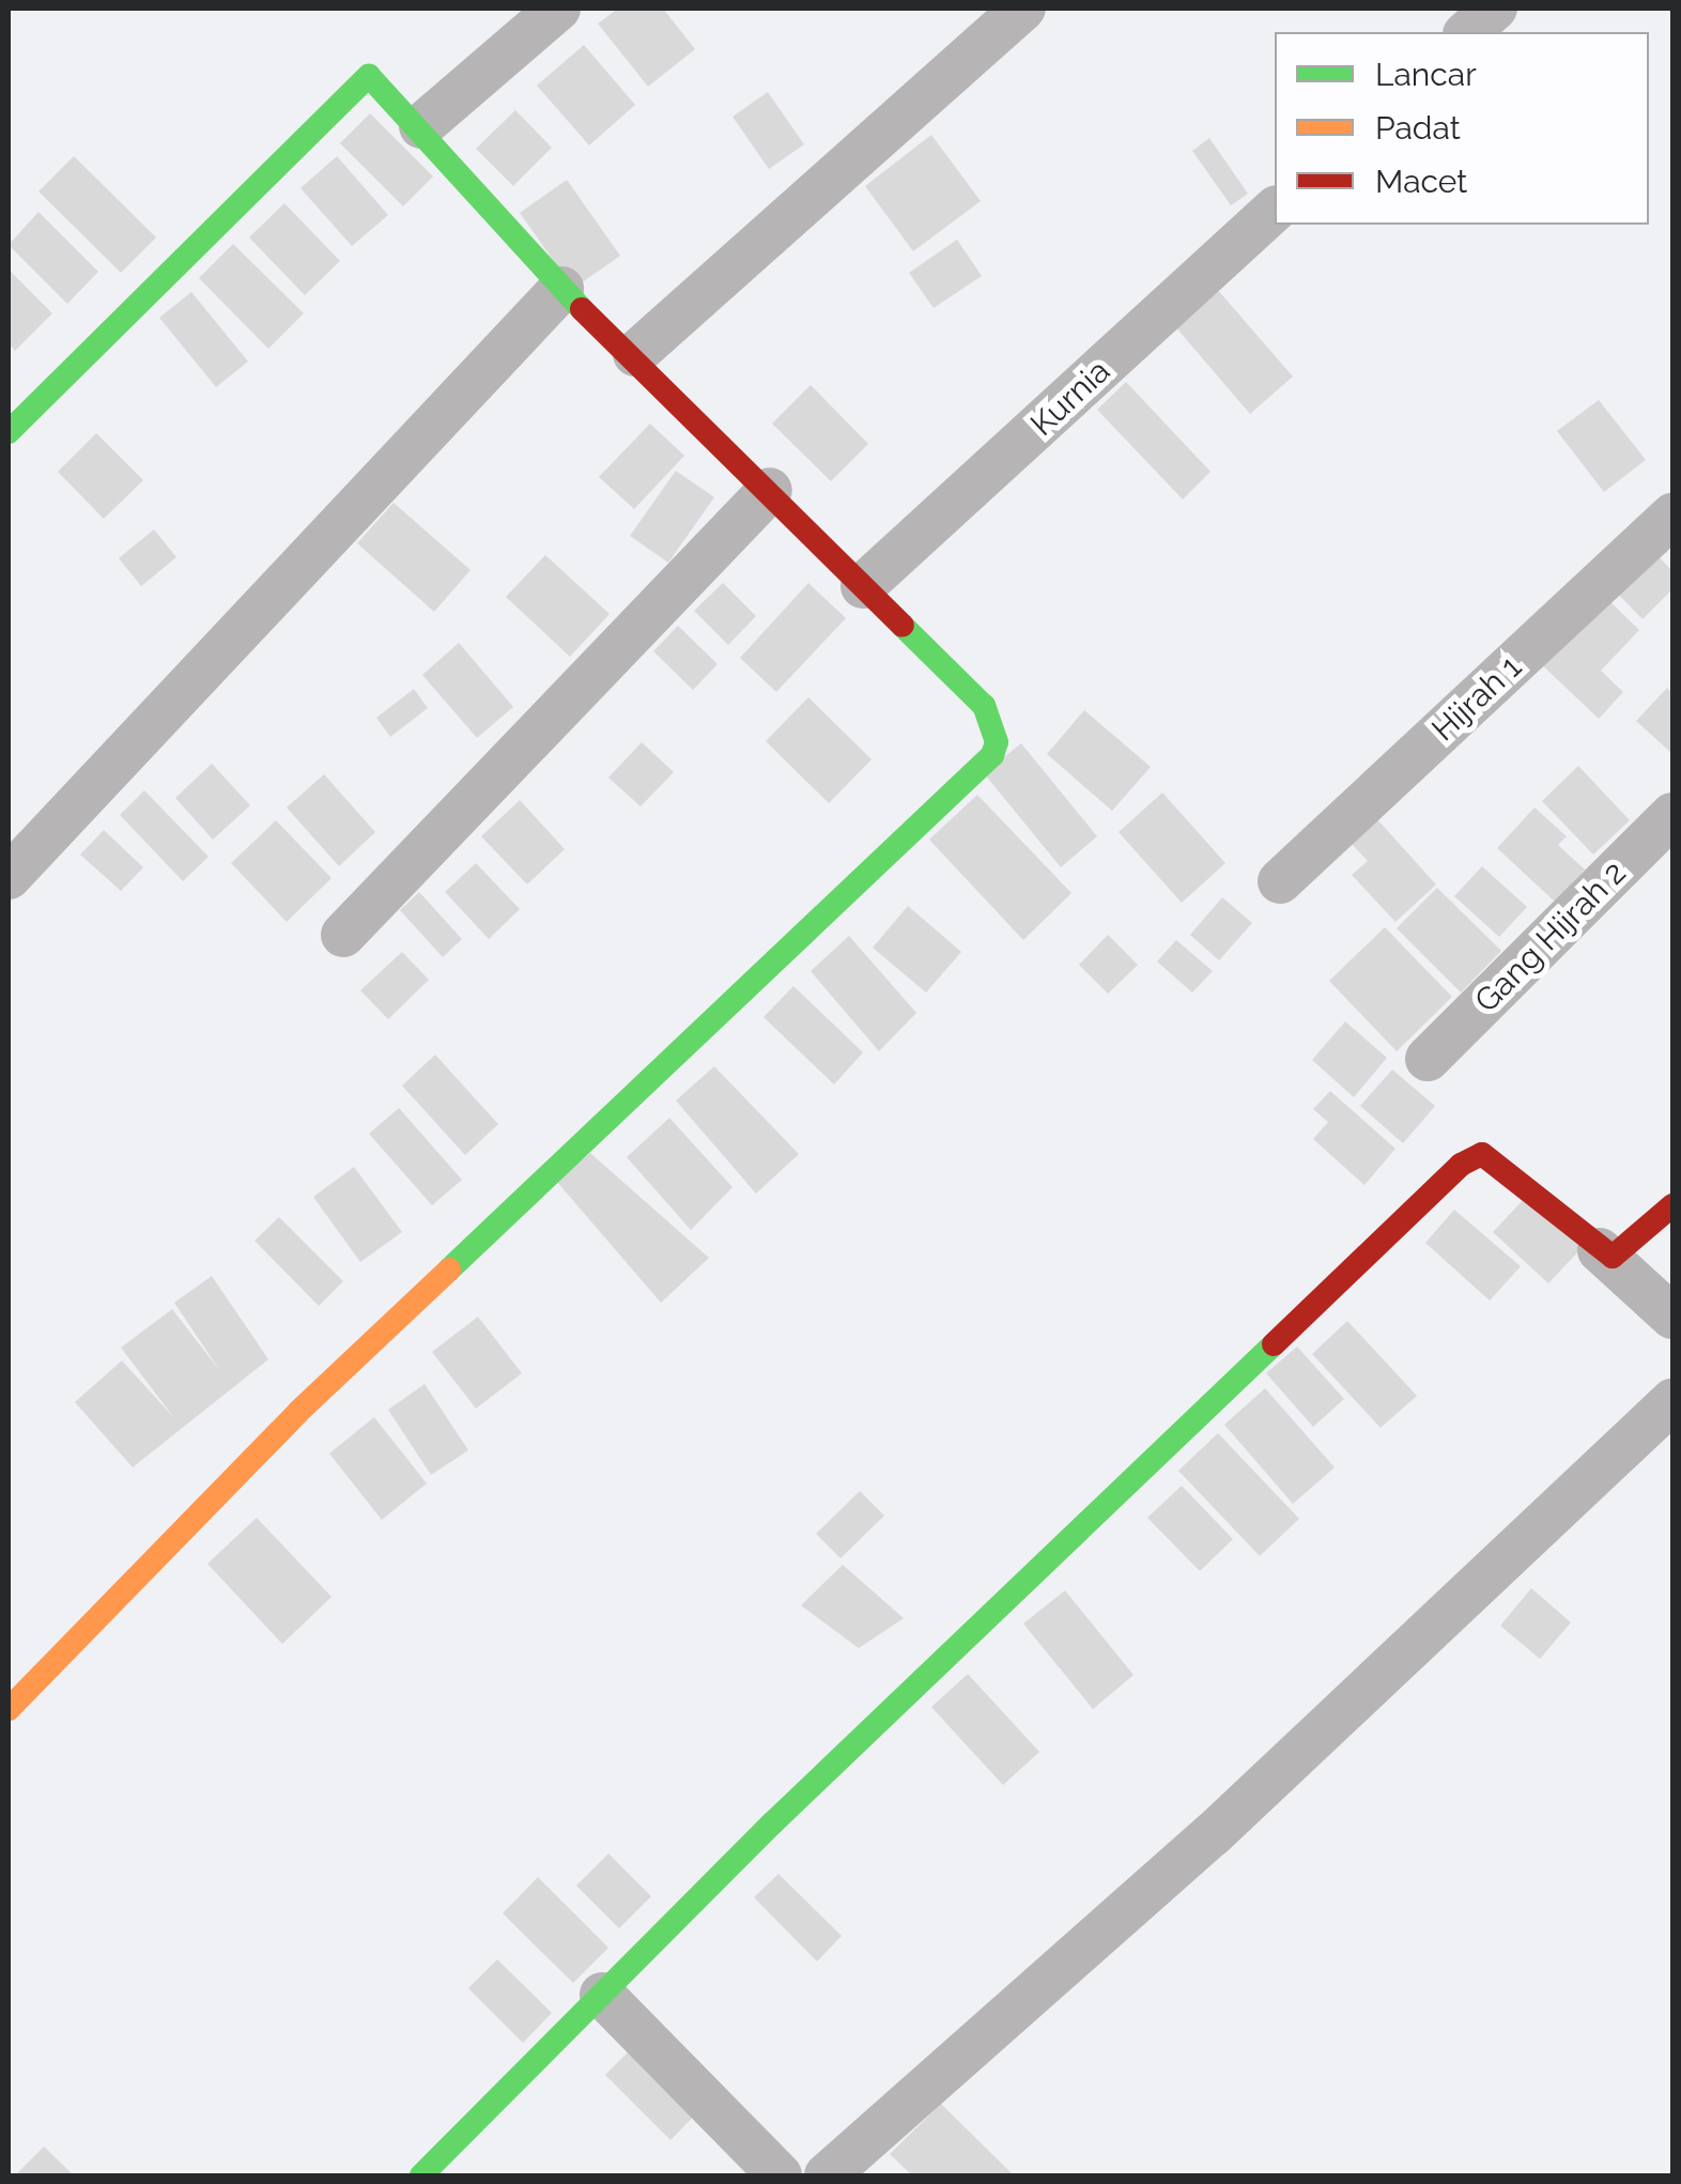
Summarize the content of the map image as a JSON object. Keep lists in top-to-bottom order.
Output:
{
  "streets": {
    "street": ["Kurnia", "Hijrah 1", "Gang Hijrah 2"]
  },
  "legend": ["Lancar", "Padat", "Macet"]
}
